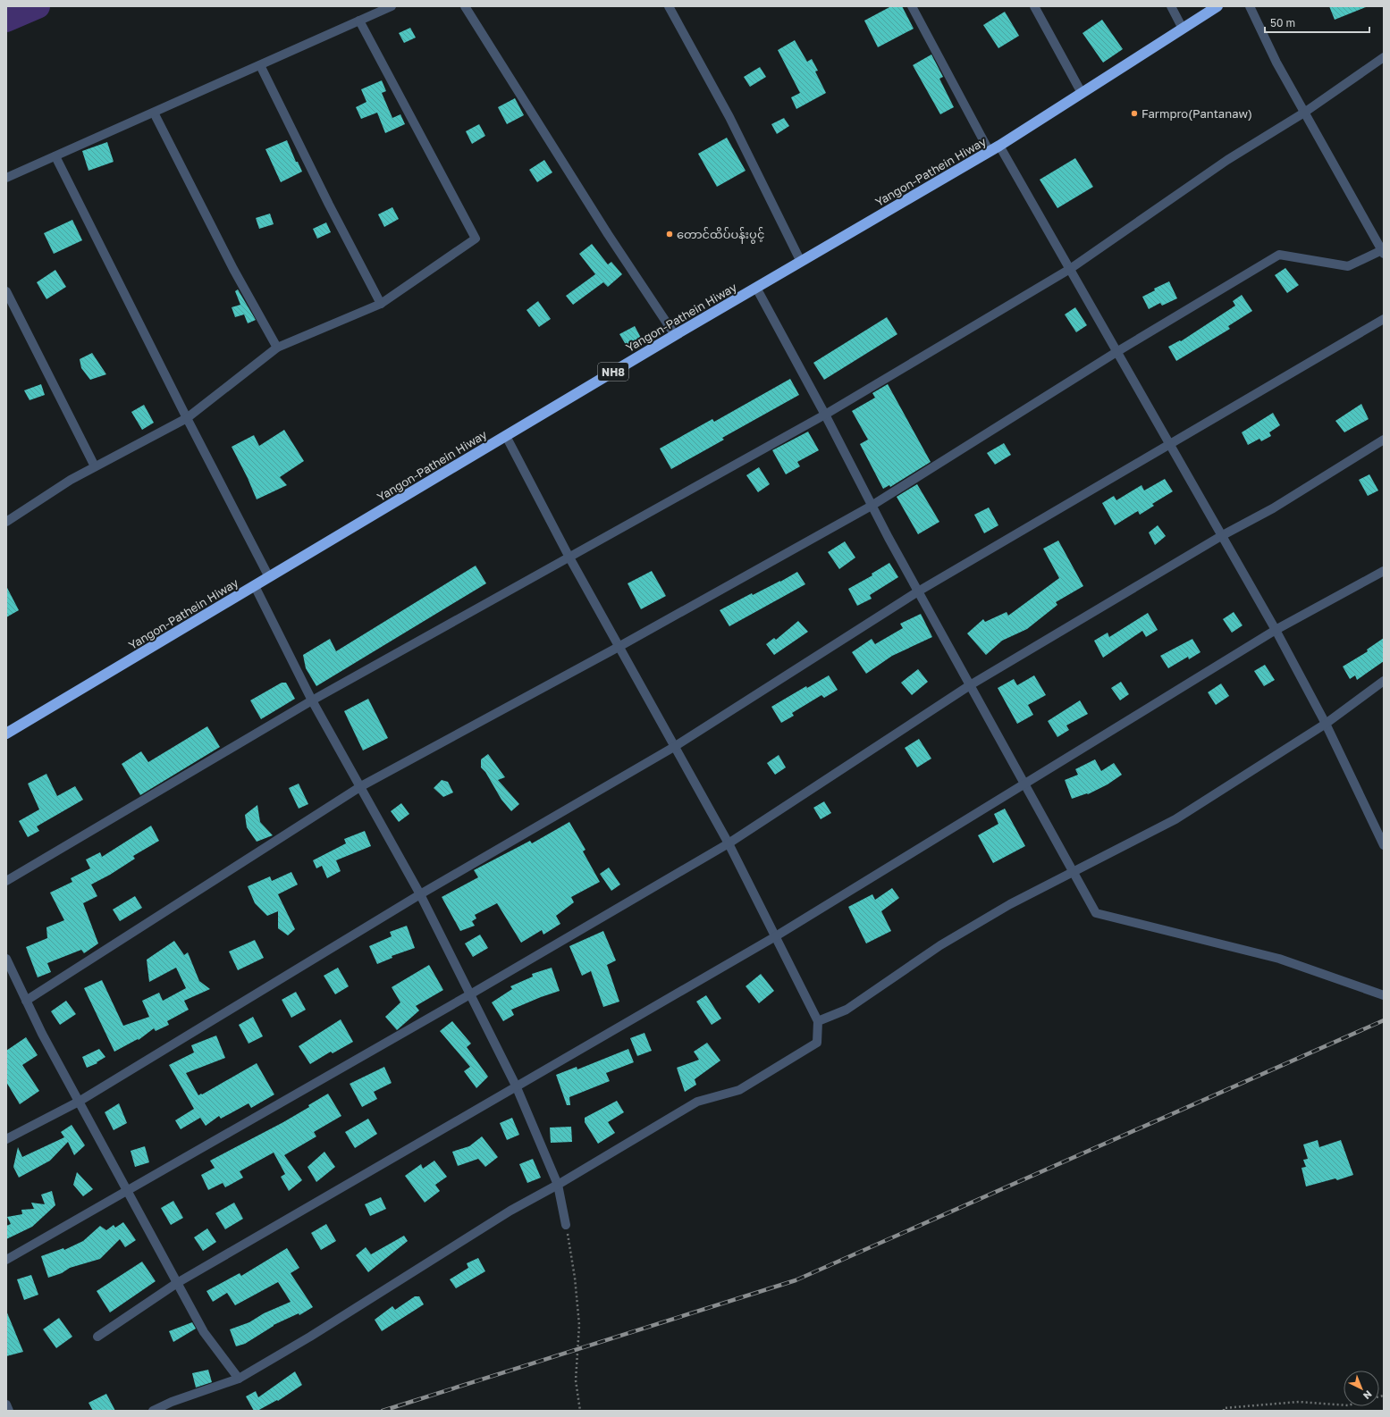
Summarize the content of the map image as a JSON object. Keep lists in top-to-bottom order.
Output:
{
  "streets": {
    "highway": ["Yangon-Pathein Hiway", "NH8"]
  },
  "places": ["Farmpro(Pantanaw)", "တောင်ထိပ်ပန်းပွင့်"],
  "scale_bar": "50 m",
  "north": "bottom right"
}
